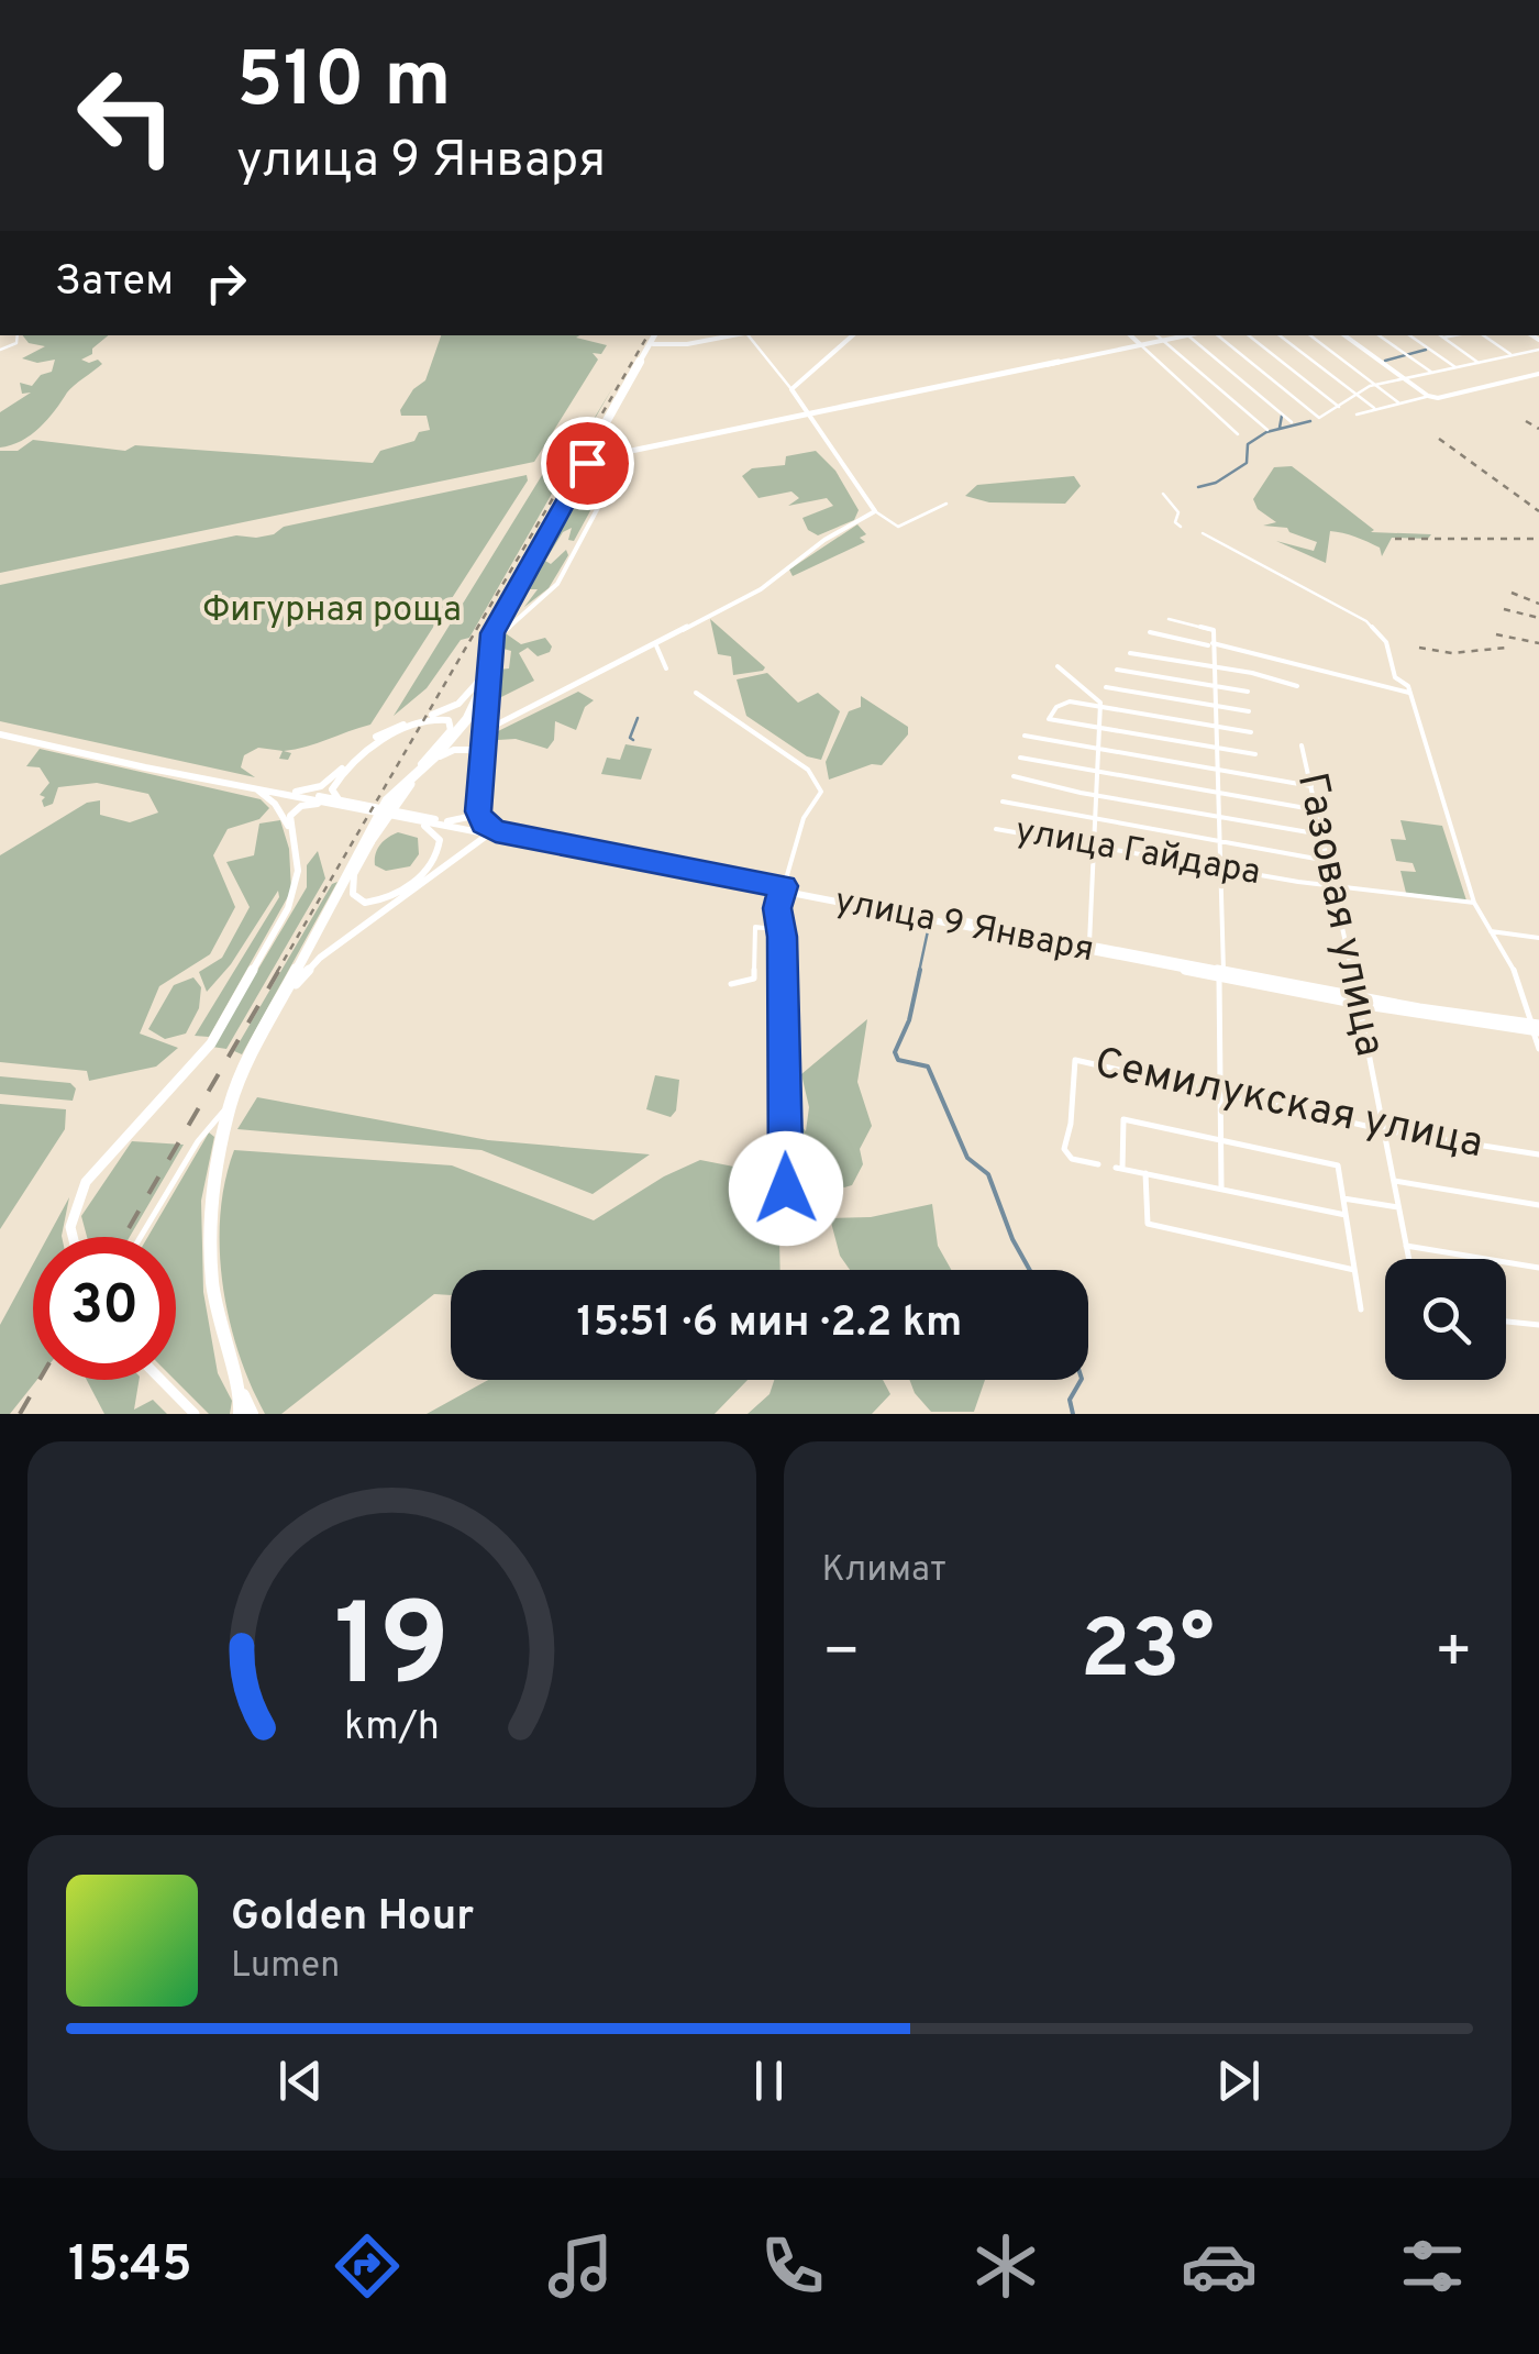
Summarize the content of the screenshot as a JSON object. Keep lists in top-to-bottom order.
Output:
{
  "streets": {
    "main road": ["улица 9 Января"],
    "street": ["улица Гайдара", "Газовая улица", "Семилукская улица"]
  },
  "crossings": [
    ["улица Гайдара", "Газовая улица"],
    ["Газовая улица", "улица 9 Января"],
    ["Газовая улица", "Семилукская улица"]
  ],
  "parks": ["Фигурная роща"],
  "page": {
    "turn": ["510 m", "улица 9 Января"],
    "then": "Затем",
    "limit": "30",
    "trip": "15:51 · 6 мин · 2.2 km",
    "tile": "Климат",
    "heat": ["−", "23°", "+"],
    "song": ["Golden Hour", "Lumen"],
    "tabs": "15:45",
    "gauge": ["19", "km/h"]
  }
}
